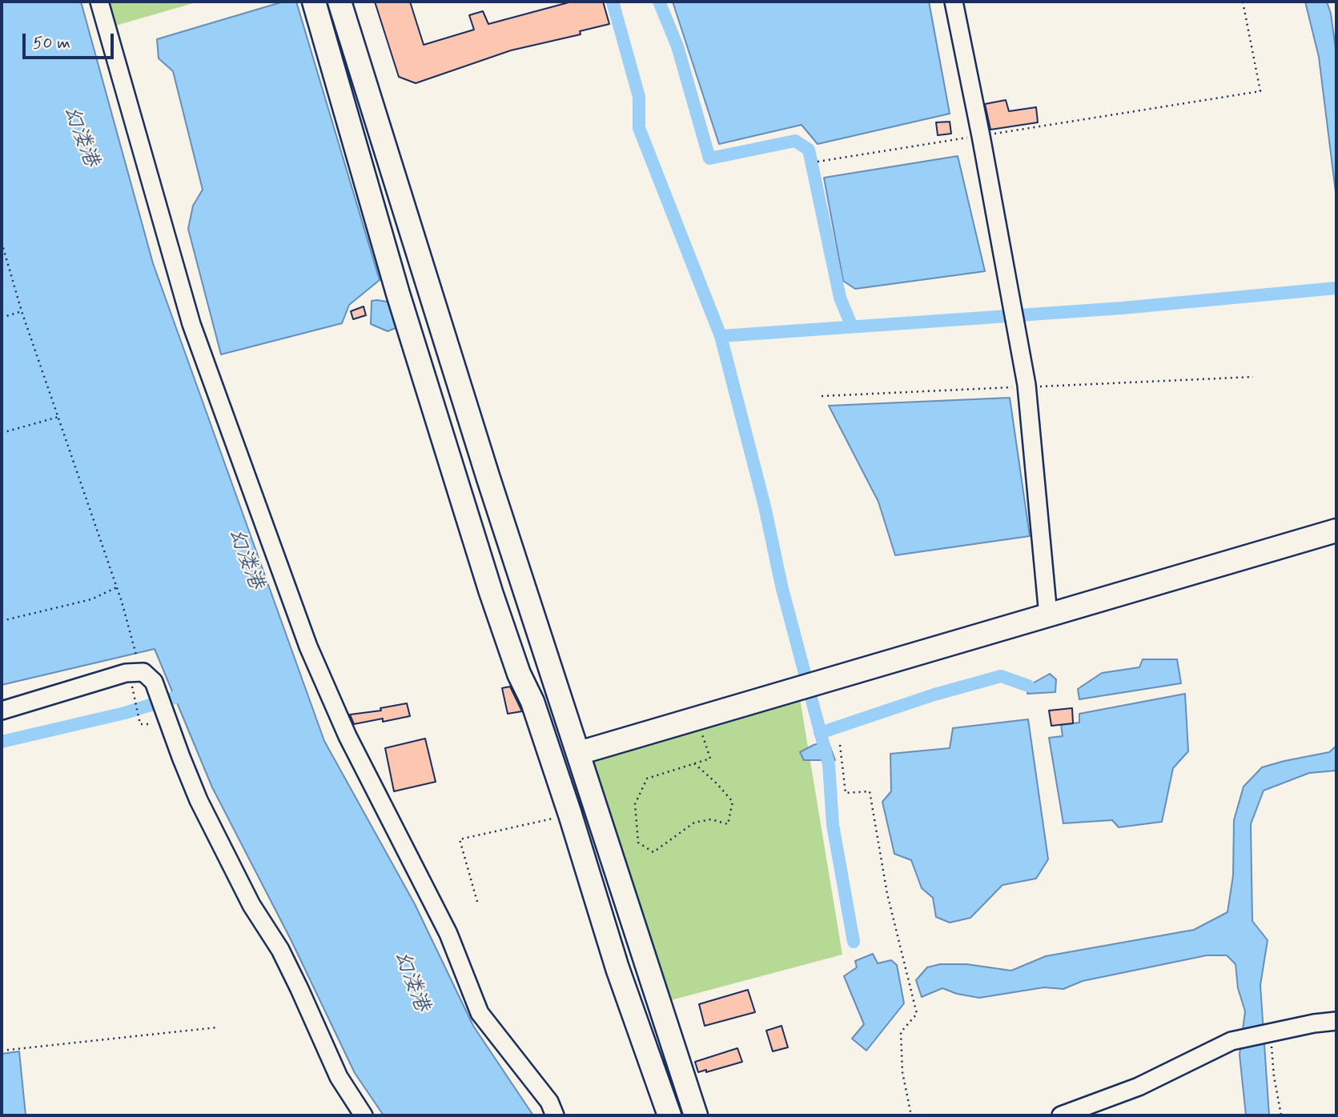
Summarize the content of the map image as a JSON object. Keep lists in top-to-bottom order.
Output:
{
  "water": ["幻溇港"],
  "scale_bar": "50 m"
}
